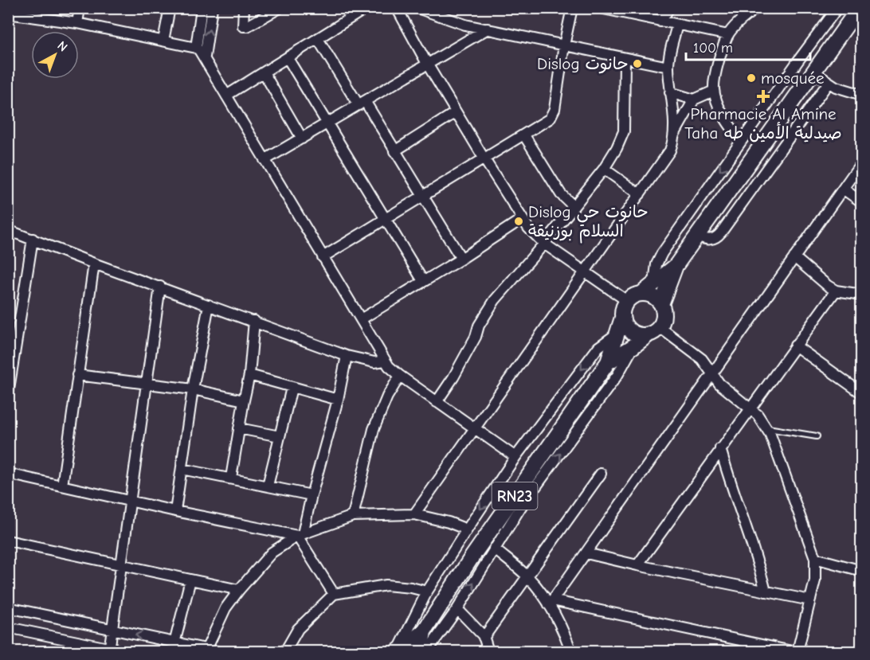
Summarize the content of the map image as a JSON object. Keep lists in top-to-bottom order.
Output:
{
  "streets": {
    "main road": ["RN23"]
  },
  "places": {
    "other": ["Dislog حانوت", "mosquée", "Dislog حانوت حي السلام بوزنيقة"],
    "health": ["Pharmacie Al Amine Taha صيدلية الأمين طه"]
  },
  "scale_bar": "100 m",
  "north": "top right"
}
